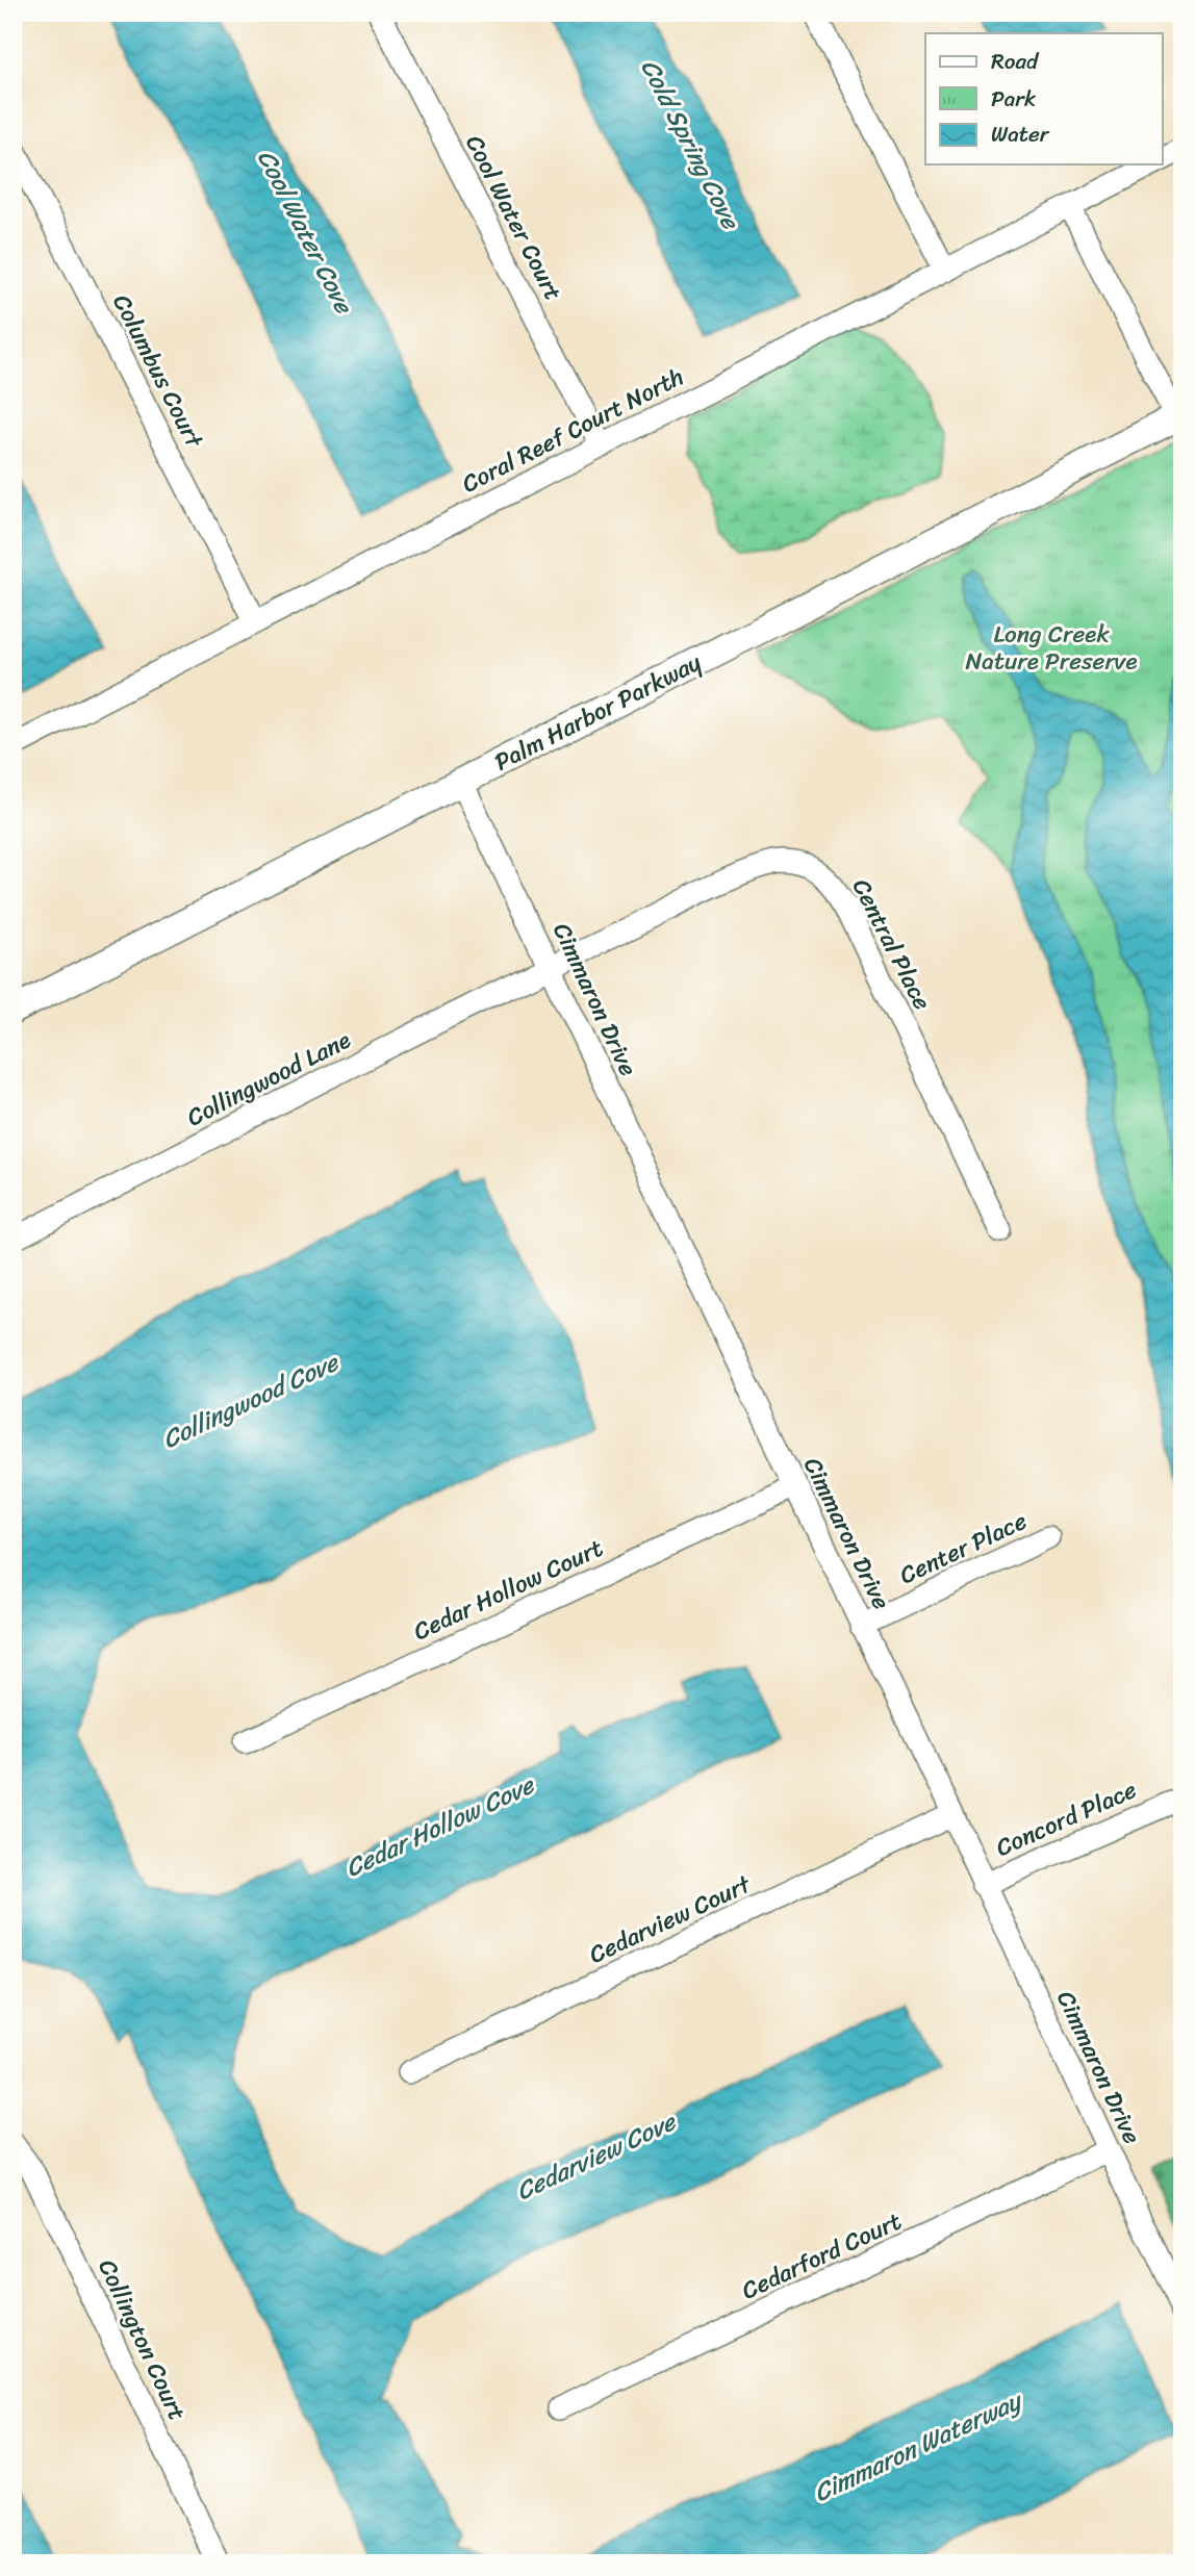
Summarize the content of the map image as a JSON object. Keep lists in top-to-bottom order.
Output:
{
  "streets": {
    "street": [
      "Cool Water Court",
      "Columbus Court",
      "Coral Reef Court North",
      "Palm Harbor Parkway",
      "Central Place",
      "Cimmaron Drive",
      "Collingwood Lane",
      "Center Place",
      "Cedar Hollow Court",
      "Concord Place",
      "Cedarview Court",
      "Cedarford Court",
      "Collington Court"
    ]
  },
  "crossings": [
    ["Cool Water Court", "Coral Reef Court North"],
    ["Columbus Court", "Coral Reef Court North"],
    ["Palm Harbor Parkway", "Cimmaron Drive"],
    ["Central Place", "Cimmaron Drive"],
    ["Central Place", "Collingwood Lane"],
    ["Cimmaron Drive", "Collingwood Lane"],
    ["Cimmaron Drive", "Center Place"],
    ["Cimmaron Drive", "Cedar Hollow Court"],
    ["Cimmaron Drive", "Concord Place"],
    ["Cimmaron Drive", "Cedarview Court"],
    ["Cimmaron Drive", "Cedarford Court"]
  ],
  "water": [
    "Cold Spring Cove",
    "Cool Water Cove",
    "Collingwood Cove",
    "Cedar Hollow Cove",
    "Cedarview Cove",
    "Cimmaron Waterway"
  ],
  "parks": ["Long Creek Nature Preserve"],
  "legend": ["Road", "Park", "Water"]
}
